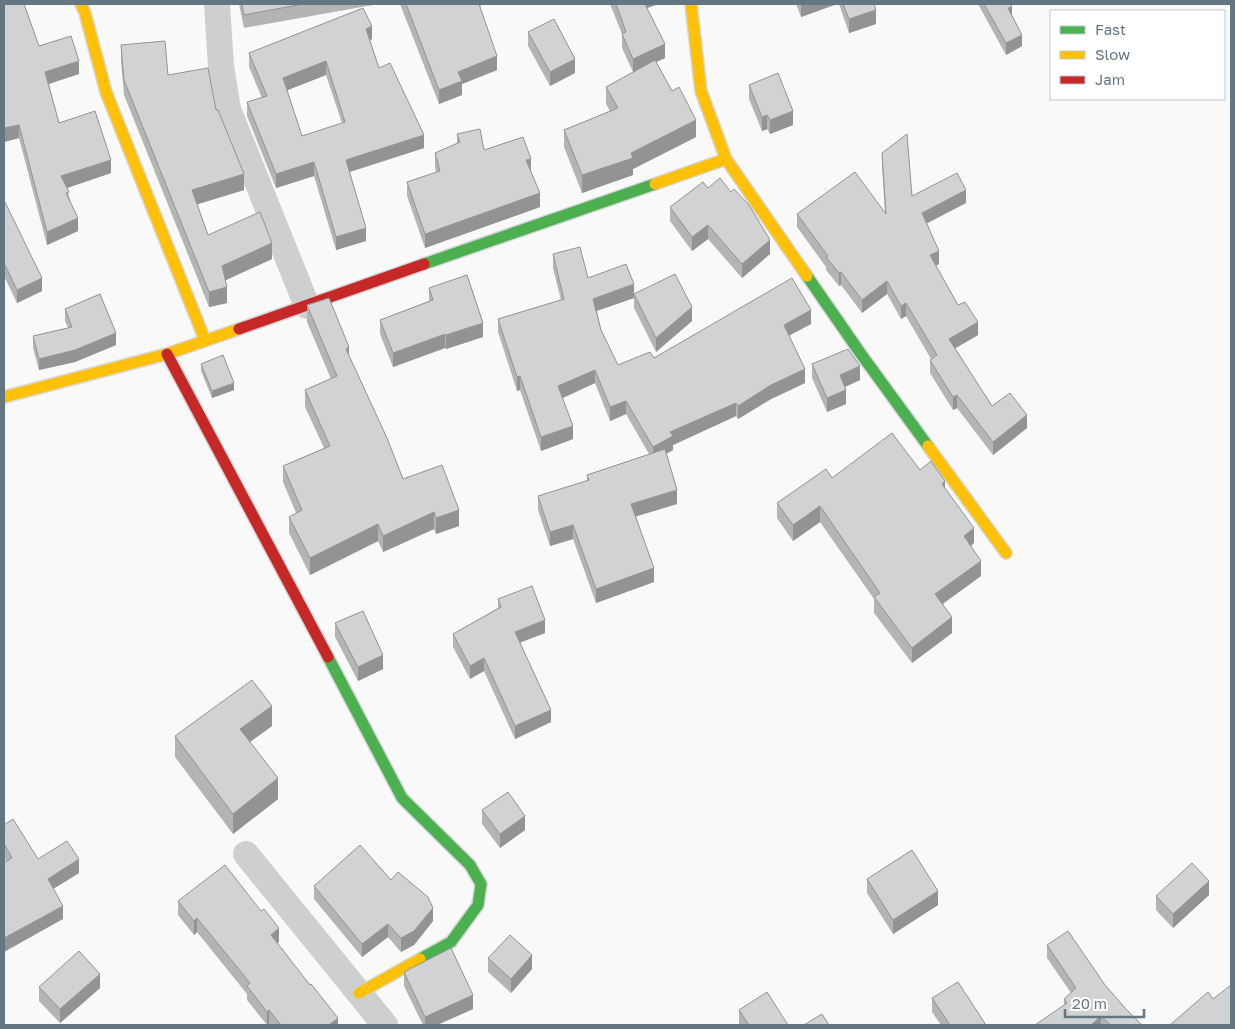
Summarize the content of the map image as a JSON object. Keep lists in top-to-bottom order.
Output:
{
  "legend": ["Fast", "Slow", "Jam"],
  "scale_bar": "20 m"
}
